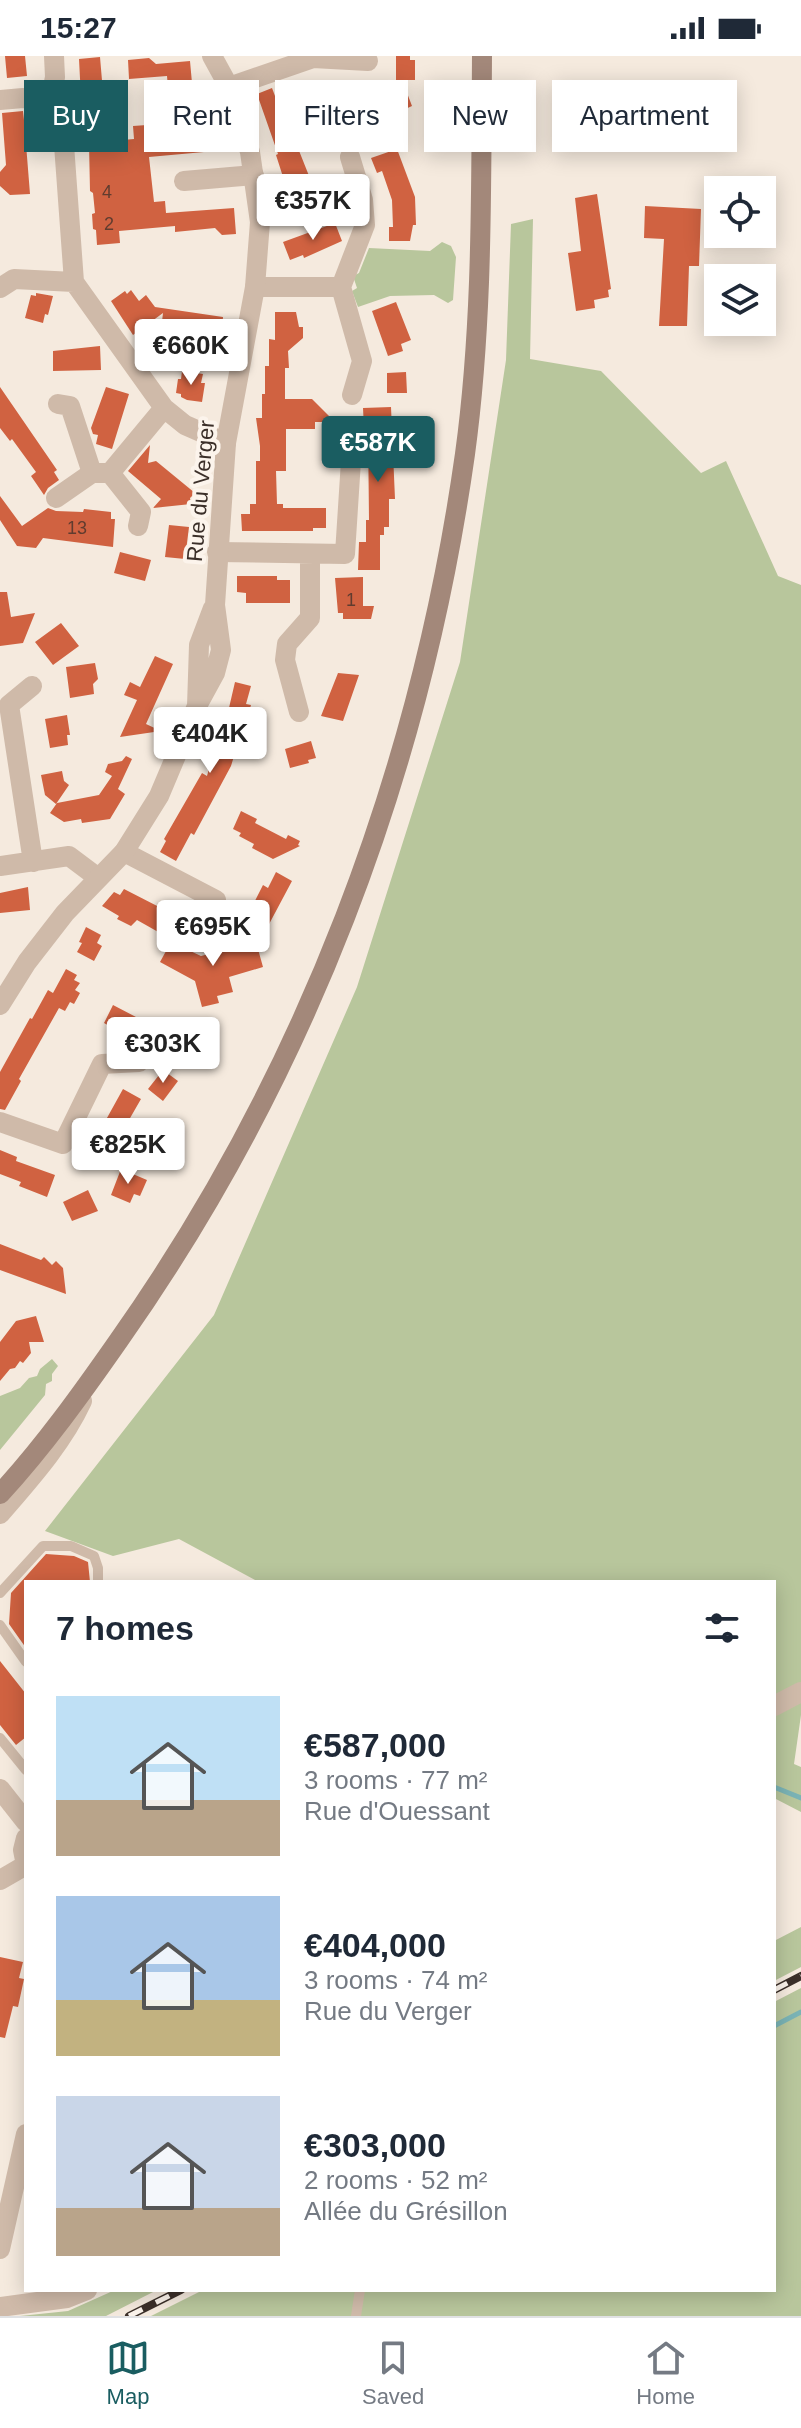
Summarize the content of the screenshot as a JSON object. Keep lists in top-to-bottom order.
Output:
{
  "streets": {
    "street": ["Rue du Verger"]
  },
  "house_numbers": [
    "4",
    "2",
    "13",
    "1"
  ],
  "page": {
    "status": "15:27",
    "chip": [
      "Buy",
      "Rent",
      "Filters",
      "New",
      "Apartment"
    ],
    "price": [
      "€357K",
      "€660K",
      "€587K",
      "€404K",
      "€695K",
      "€303K",
      "€825K"
    ],
    "heading": "7 homes",
    "list": [
      {
        "name": "€587,000",
        "note": "3 rooms · 77 m² · Rue d'Ouessant"
      },
      {
        "name": "€404,000",
        "note": "3 rooms · 74 m² · Rue du Verger"
      },
      {
        "name": "€303,000",
        "note": "2 rooms · 52 m² · Allée du Grésillon"
      }
    ],
    "tabs": ["Map", "Saved", "Home"]
  }
}
